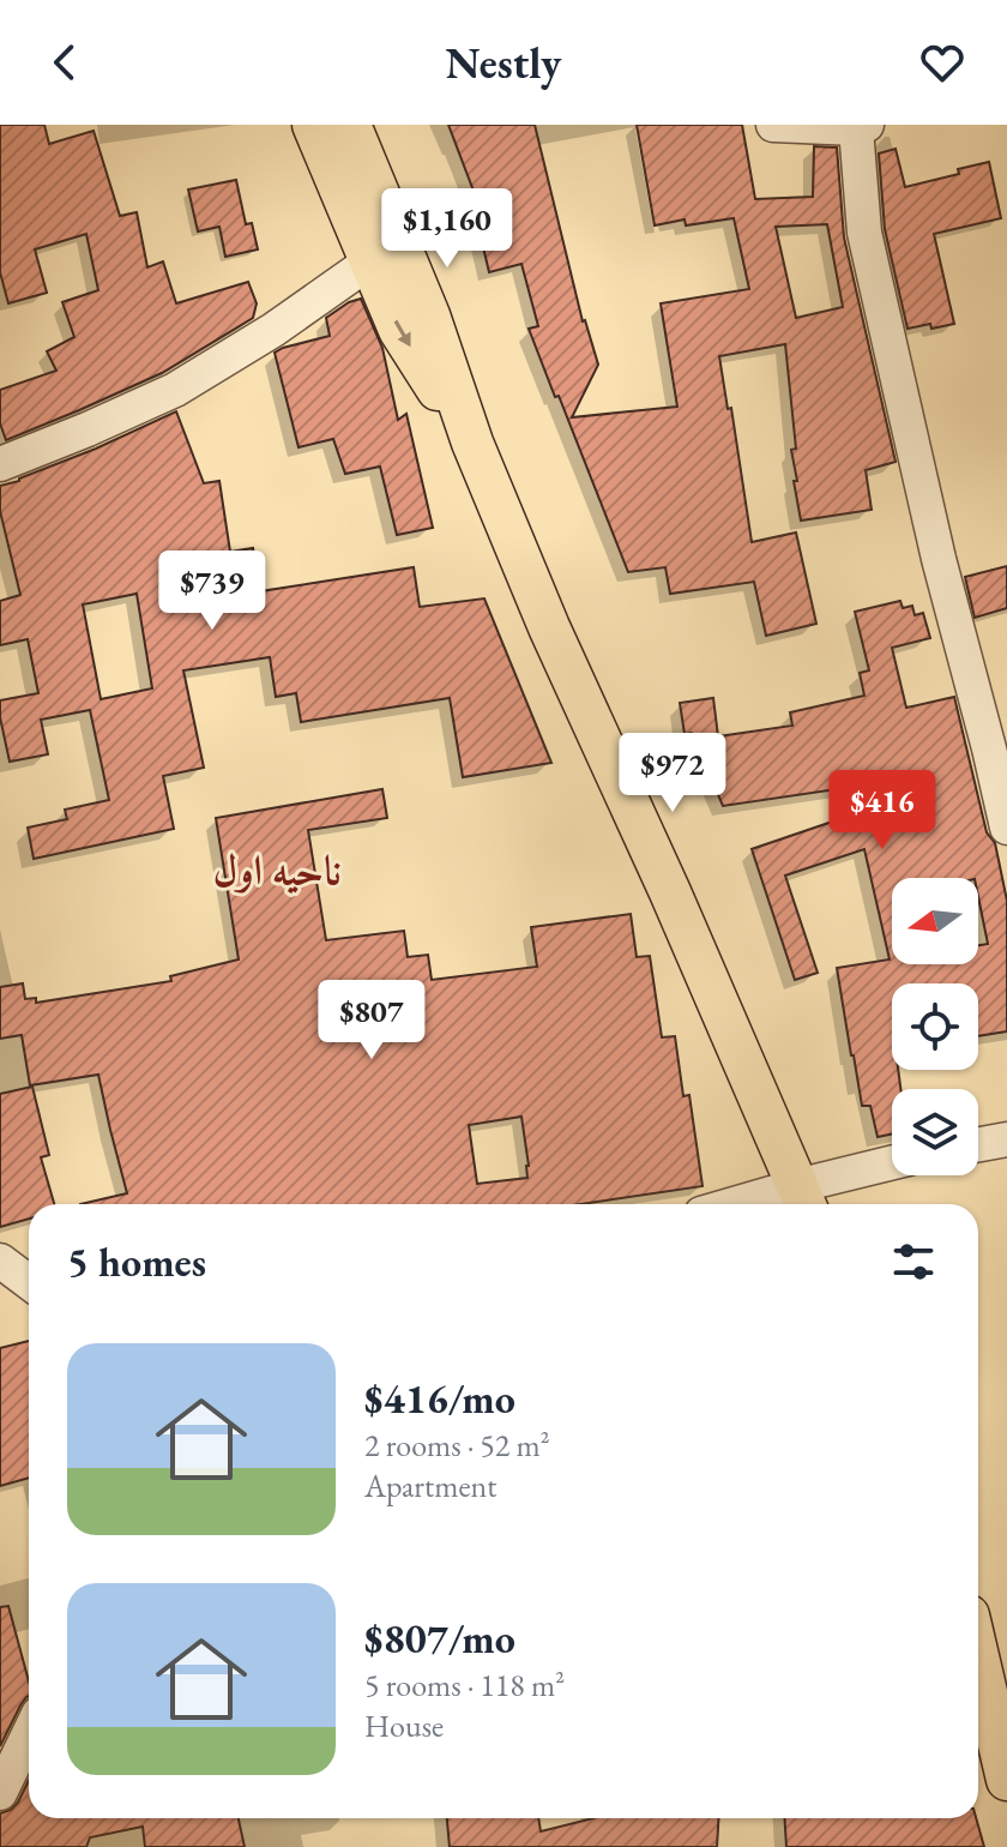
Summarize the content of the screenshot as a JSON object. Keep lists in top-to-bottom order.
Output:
{
  "districts": ["ناحیه اول"],
  "north": "left",
  "page": {
    "header": "Nestly",
    "price": [
      "$1,160",
      "$739",
      "$972",
      "$416",
      "$807"
    ],
    "heading": "5 homes",
    "list": [
      {
        "name": "$416/mo",
        "note": "2 rooms · 52 m² · Apartment"
      },
      {
        "name": "$807/mo",
        "note": "5 rooms · 118 m² · House"
      }
    ]
  }
}
